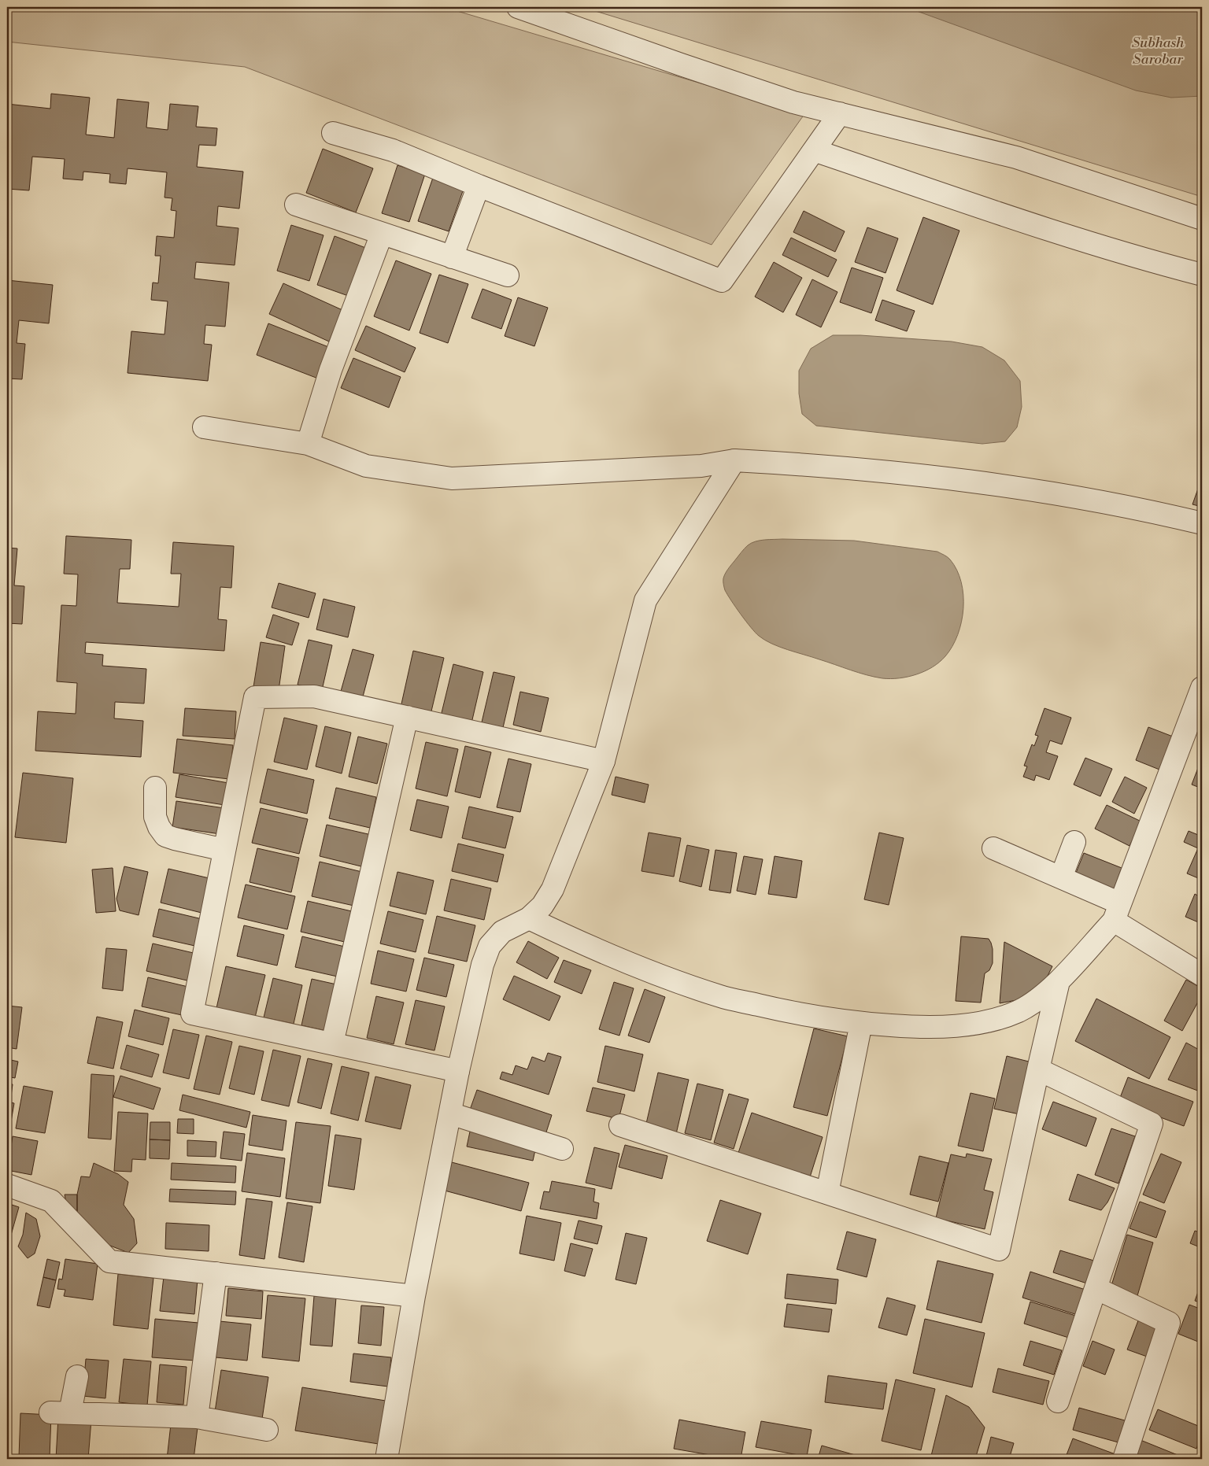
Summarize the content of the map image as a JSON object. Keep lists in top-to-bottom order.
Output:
{
  "water": ["Subhash Sarobar"]
}
